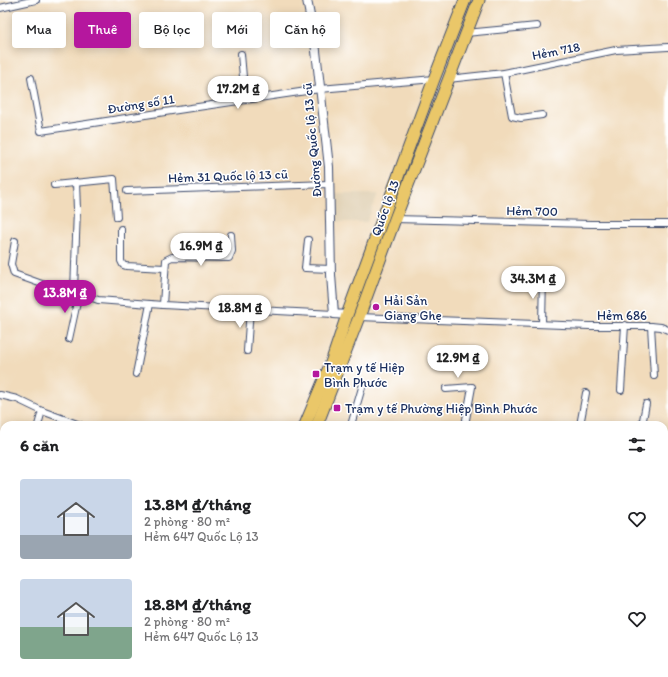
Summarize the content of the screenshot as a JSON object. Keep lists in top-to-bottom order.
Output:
{
  "streets": {
    "highway": ["Quốc lộ 13"],
    "street": [
      "Hẻm 718",
      "Đường số 11",
      "Đường Quốc lộ 13 cũ",
      "Hẻm 31 Quốc lộ 13 cũ",
      "Hẻm 700",
      "Hẻm 686"
    ]
  },
  "crossings": [
    ["Hẻm 718", "Quốc lộ 13"],
    ["Đường số 11", "Đường Quốc lộ 13 cũ"],
    ["Đường số 11", "Quốc lộ 13"],
    ["Đường Quốc lộ 13 cũ", "Hẻm 31 Quốc lộ 13 cũ"],
    ["Quốc lộ 13", "Hẻm 700"],
    ["Quốc lộ 13", "Hẻm 686"]
  ],
  "places": {
    "other": ["Hải Sản Giang Ghẹ"],
    "transit": ["Trạm y tế Hiệp Bình Phước", "Trạm y tế Phường Hiệp Bình Phước"]
  },
  "page": {
    "chip": [
      "Mua",
      "Thuê",
      "Bộ lọc",
      "Mới",
      "Căn hộ"
    ],
    "price": [
      "17.2M ₫",
      "16.9M ₫",
      "34.3M ₫",
      "13.8M ₫",
      "18.8M ₫",
      "12.9M ₫"
    ],
    "heading": "6 căn",
    "list": [
      {
        "name": "13.8M ₫/tháng",
        "note": "2 phòng · 80 m² · Hẻm 647 Quốc Lộ 13"
      },
      {
        "name": "18.8M ₫/tháng",
        "note": "2 phòng · 80 m² · Hẻm 647 Quốc Lộ 13"
      }
    ]
  }
}
